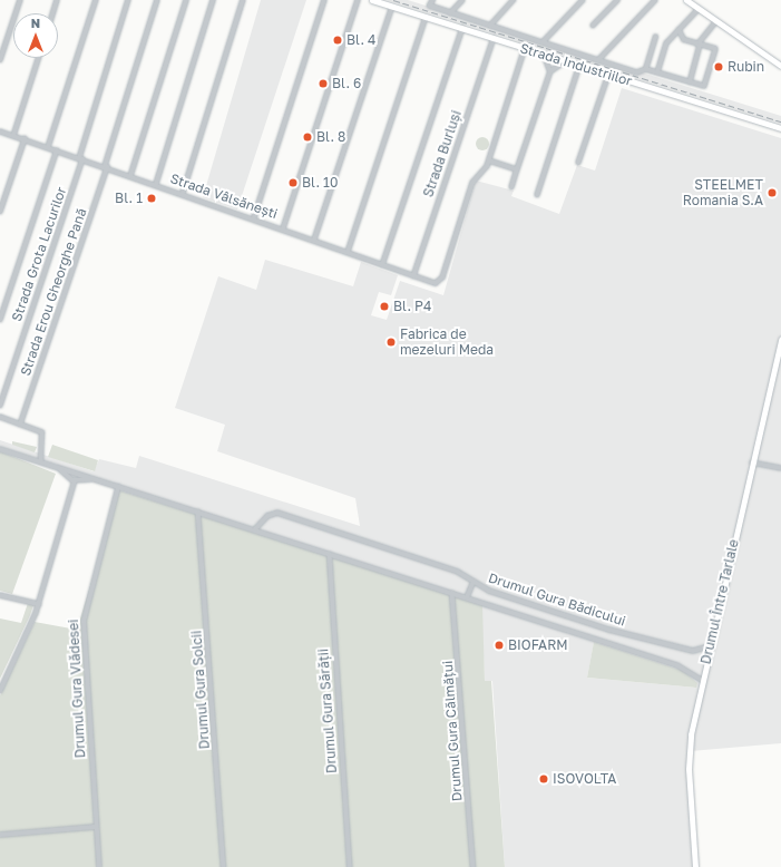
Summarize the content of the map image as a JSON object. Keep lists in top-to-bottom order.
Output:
{
  "streets": {
    "main road": ["Strada Industriilor", "Drumul Între Tarlale"],
    "street": [
      "Strada Burluși",
      "Strada Vâlsănești",
      "Strada Grota Lacurilor",
      "Strada Erou Gheorghe Pană",
      "Drumul Gura Bădicului",
      "Drumul Gura Vlădesei",
      "Drumul Gura Solcii",
      "Drumul Gura Sărății",
      "Drumul Gura Călmățui"
    ]
  },
  "crossings": [
    ["Strada Industriilor", "Strada Burluși"],
    ["Strada Burluși", "Strada Vâlsănești"],
    ["Strada Vâlsănești", "Strada Grota Lacurilor"],
    ["Strada Vâlsănești", "Strada Erou Gheorghe Pană"],
    ["Drumul Gura Bădicului", "Drumul Între Tarlale"],
    ["Drumul Gura Bădicului", "Drumul Gura Vlădesei"],
    ["Drumul Gura Bădicului", "Drumul Gura Solcii"],
    ["Drumul Gura Bădicului", "Drumul Gura Sărății"],
    ["Drumul Gura Bădicului", "Drumul Gura Călmățui"]
  ],
  "places": [
    "Bl. 4",
    "Rubin",
    "Bl. 6",
    "Bl. 8",
    "Bl. 10",
    "STEELMET Romania S.A",
    "Bl. 1",
    "Bl. P4",
    "Fabrica de mezeluri Meda",
    "BIOFARM",
    "ISOVOLTA"
  ],
  "north": "top"
}
